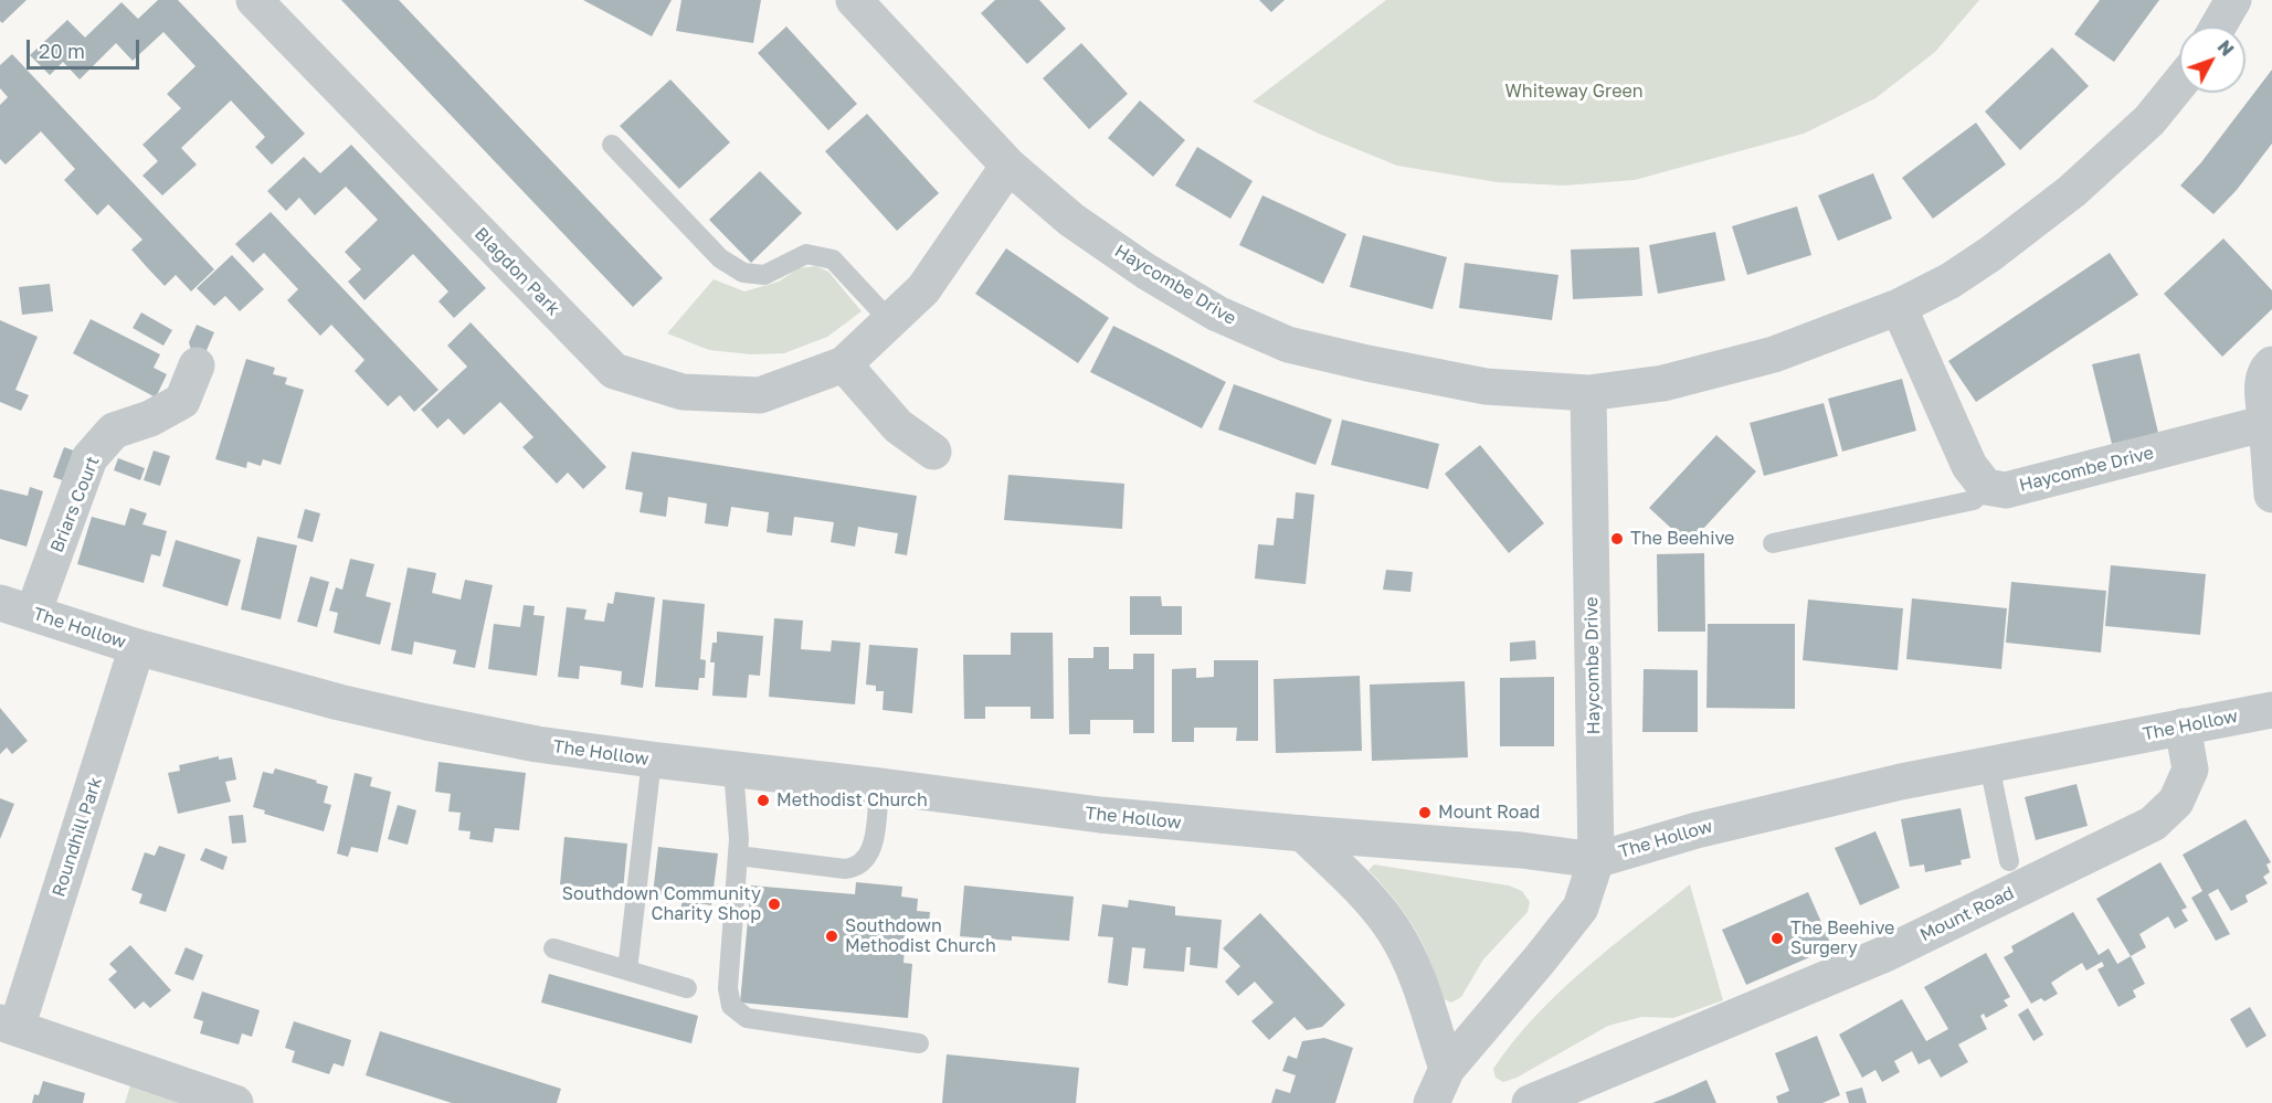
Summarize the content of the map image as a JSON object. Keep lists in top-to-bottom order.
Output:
{
  "streets": {
    "street": [
      "Blagdon Park",
      "Haycombe Drive",
      "Briars Court",
      "The Hollow",
      "Roundhill Park",
      "Mount Road"
    ]
  },
  "crossings": [
    ["Blagdon Park", "Haycombe Drive"],
    ["Haycombe Drive", "The Hollow"],
    ["Briars Court", "The Hollow"],
    ["The Hollow", "Roundhill Park"],
    ["The Hollow", "Mount Road"]
  ],
  "parks": ["Whiteway Green"],
  "places": [
    "The Beehive",
    "Methodist Church",
    "Mount Road",
    "Southdown Community Charity Shop",
    "Southdown Methodist Church",
    "The Beehive Surgery"
  ],
  "scale_bar": "20 m",
  "north": "top right"
}
